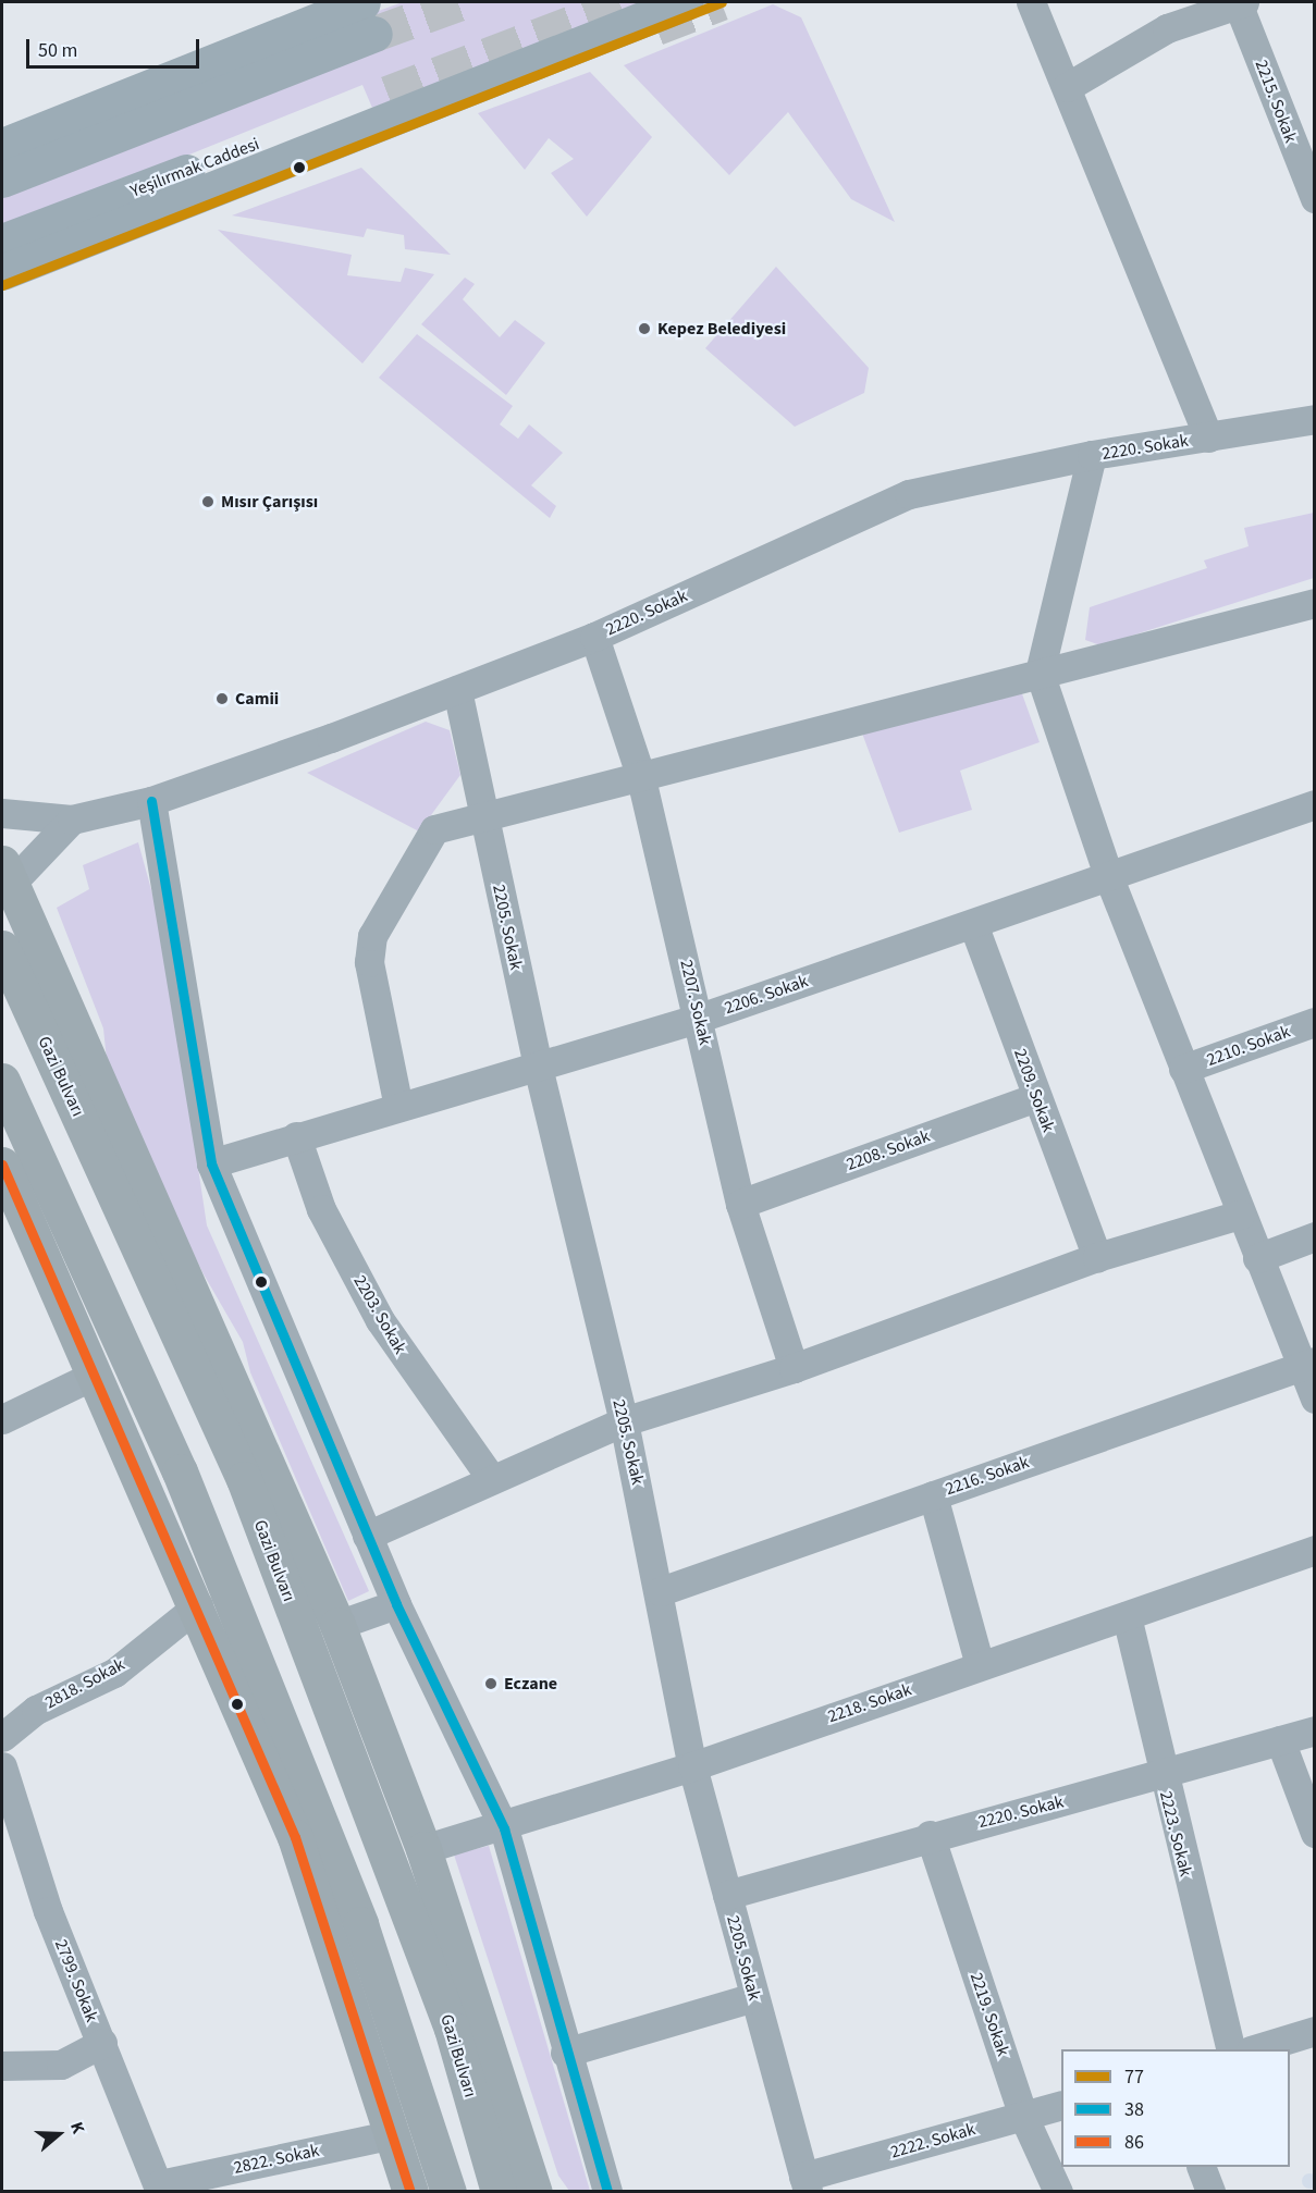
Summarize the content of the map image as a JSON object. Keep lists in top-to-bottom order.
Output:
{
  "streets": {
    "highway": ["Gazi Bulvarı"],
    "main road": ["Yeşilırmak Caddesi"],
    "street": [
      "2215. Sokak",
      "2220. Sokak",
      "2205. Sokak",
      "2206. Sokak",
      "2207. Sokak",
      "2210. Sokak",
      "2209. Sokak",
      "2208. Sokak",
      "2203. Sokak",
      "2216. Sokak",
      "2818. Sokak",
      "2218. Sokak",
      "2223. Sokak",
      "2799. Sokak",
      "2219. Sokak",
      "2222. Sokak",
      "2822. Sokak"
    ]
  },
  "crossings": [
    ["2220. Sokak", "2205. Sokak"],
    ["2220. Sokak", "2207. Sokak"],
    ["2220. Sokak", "2223. Sokak"],
    ["2220. Sokak", "2219. Sokak"],
    ["2205. Sokak", "2206. Sokak"],
    ["2205. Sokak", "2216. Sokak"],
    ["2205. Sokak", "2218. Sokak"],
    ["2205. Sokak", "2222. Sokak"],
    ["2206. Sokak", "2207. Sokak"],
    ["2206. Sokak", "2209. Sokak"],
    ["2206. Sokak", "2203. Sokak"],
    ["2207. Sokak", "2208. Sokak"],
    ["2209. Sokak", "2208. Sokak"],
    ["2218. Sokak", "2223. Sokak"],
    ["2799. Sokak", "2822. Sokak"],
    ["2219. Sokak", "2222. Sokak"]
  ],
  "places": [
    "Kepez Belediyesi",
    "Mısır Çarışısı",
    "Camii",
    "Eczane"
  ],
  "lines": ["transit line 77", "transit line 38", "transit line 86"],
  "legend": ["77", "38", "86"],
  "scale_bar": "50 m",
  "north": "right"
}
